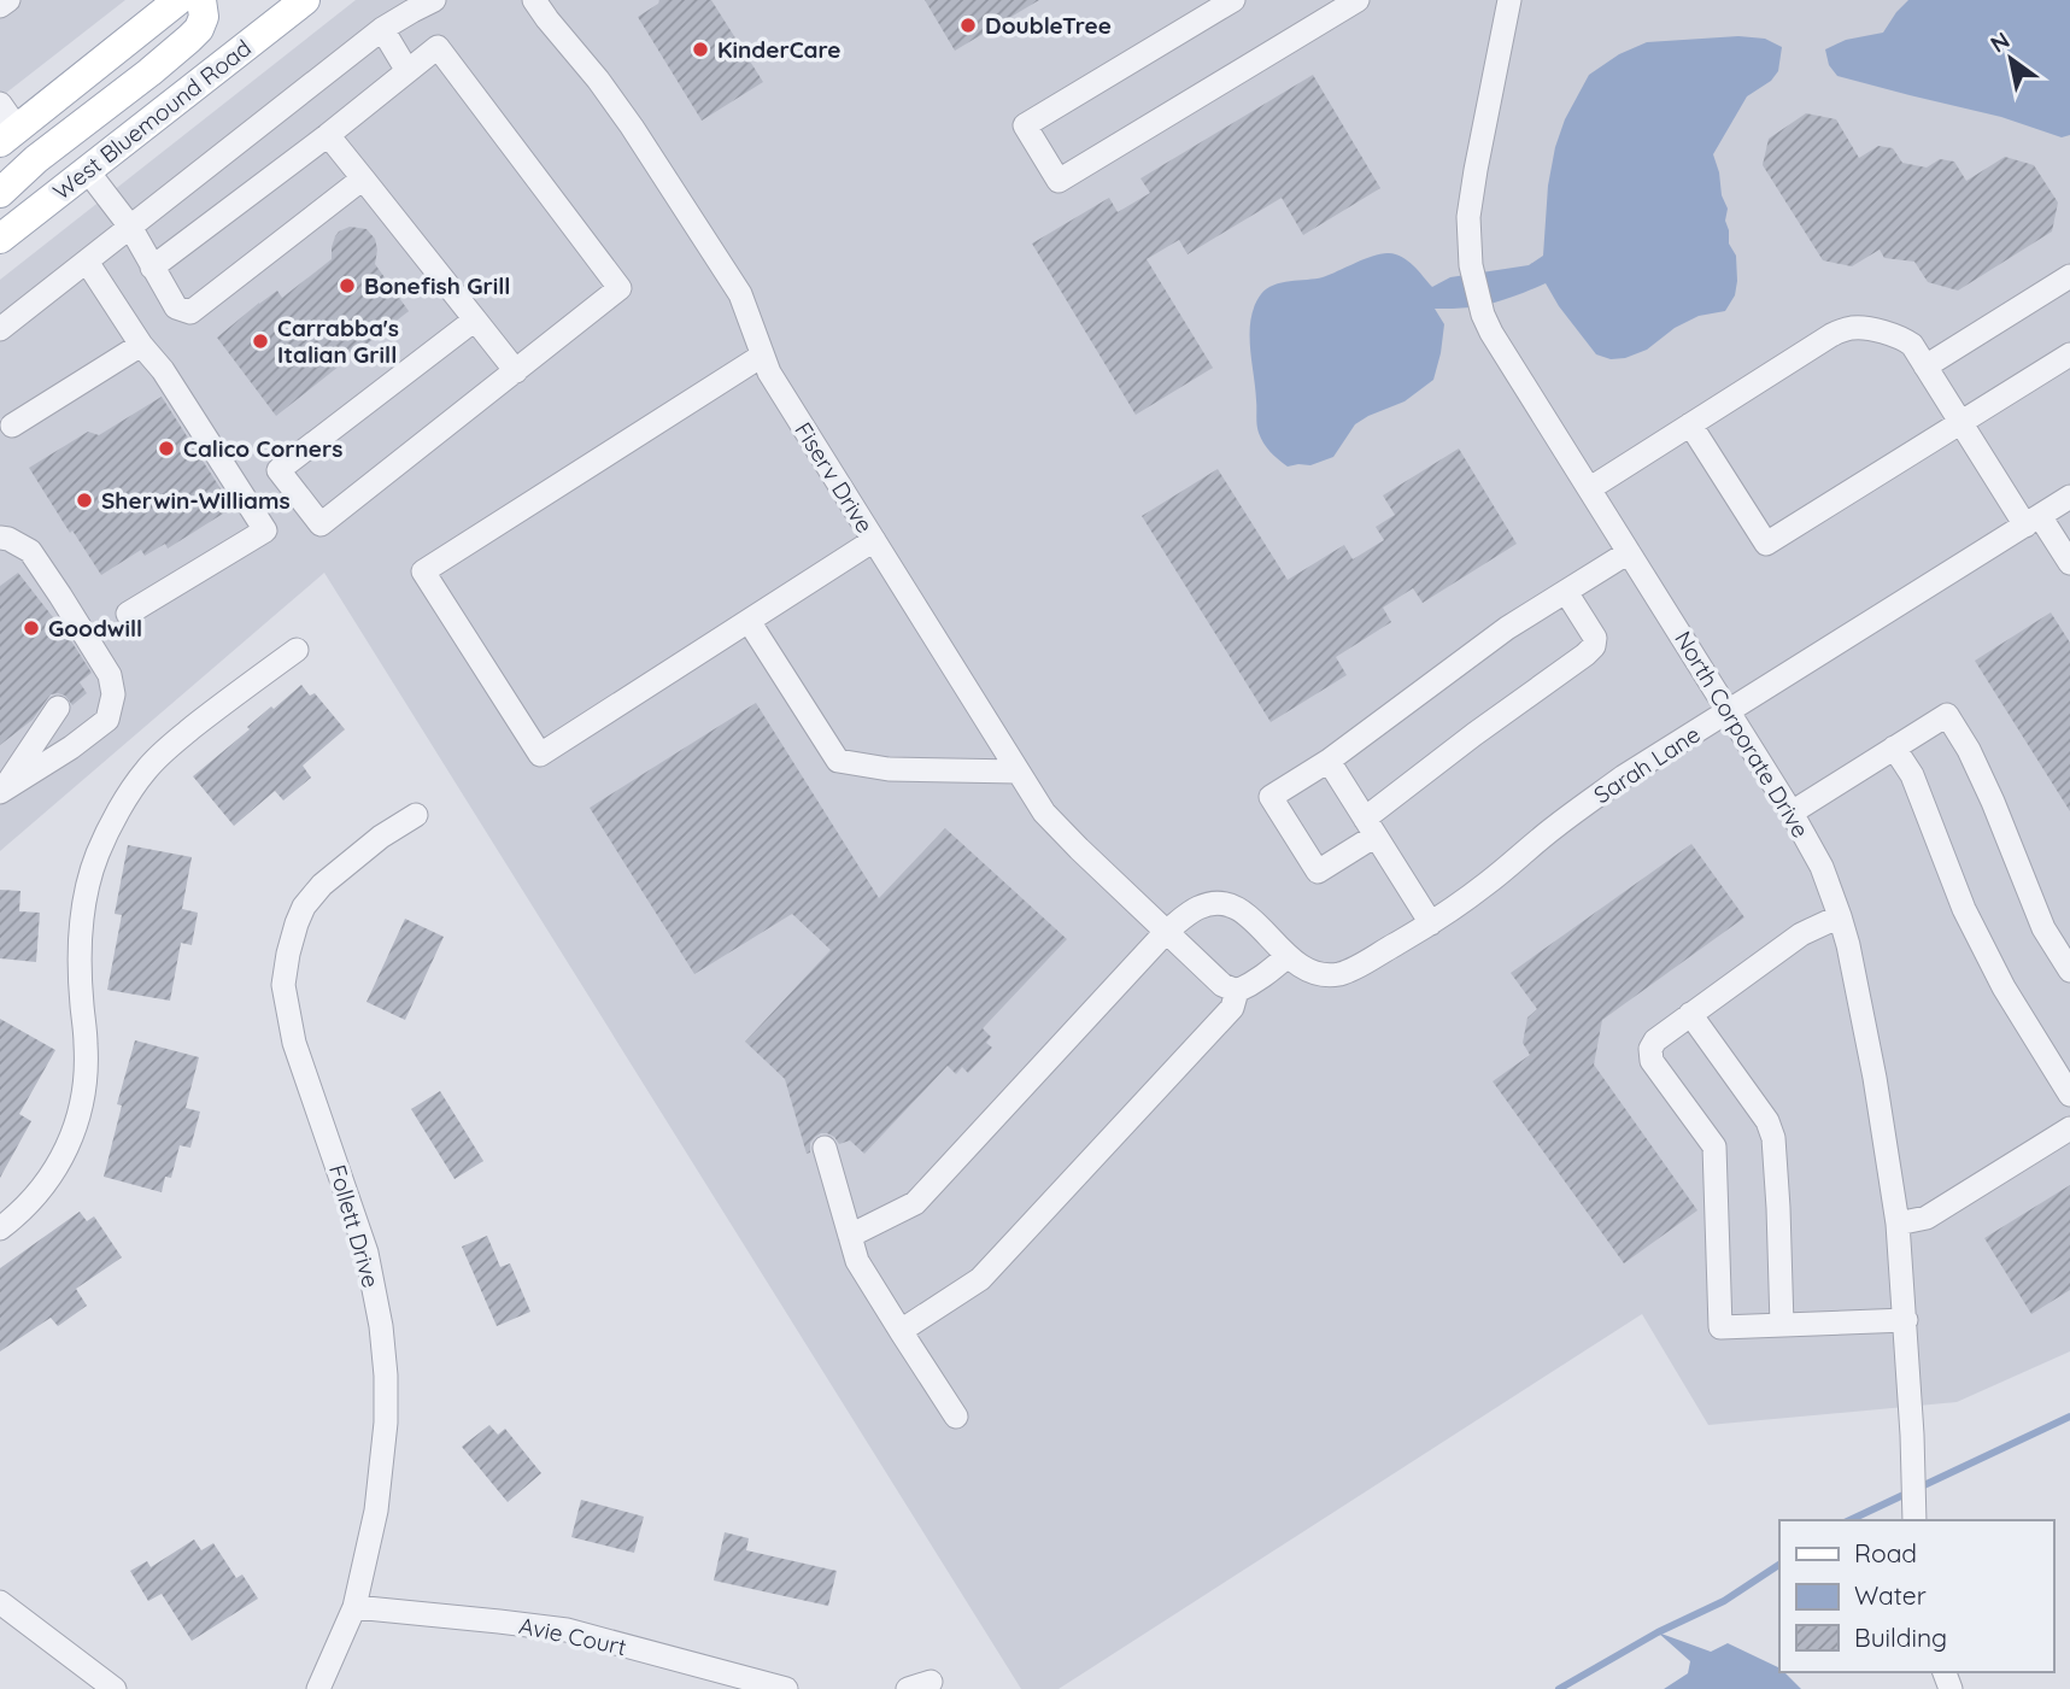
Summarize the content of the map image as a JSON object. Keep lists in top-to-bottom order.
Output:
{
  "streets": {
    "main road": ["West Bluemound Road"],
    "street": [
      "Fiserv Drive",
      "North Corporate Drive",
      "Sarah Lane",
      "Follett Drive",
      "Avie Court"
    ]
  },
  "crossings": [
    ["North Corporate Drive", "Sarah Lane"],
    ["Follett Drive", "Avie Court"]
  ],
  "places": [
    "DoubleTree",
    "KinderCare",
    "Bonefish Grill",
    "Carrabba's Italian Grill",
    "Calico Corners",
    "Sherwin-Williams",
    "Goodwill"
  ],
  "legend": ["Road", "Water", "Building"],
  "north": "top left"
}
